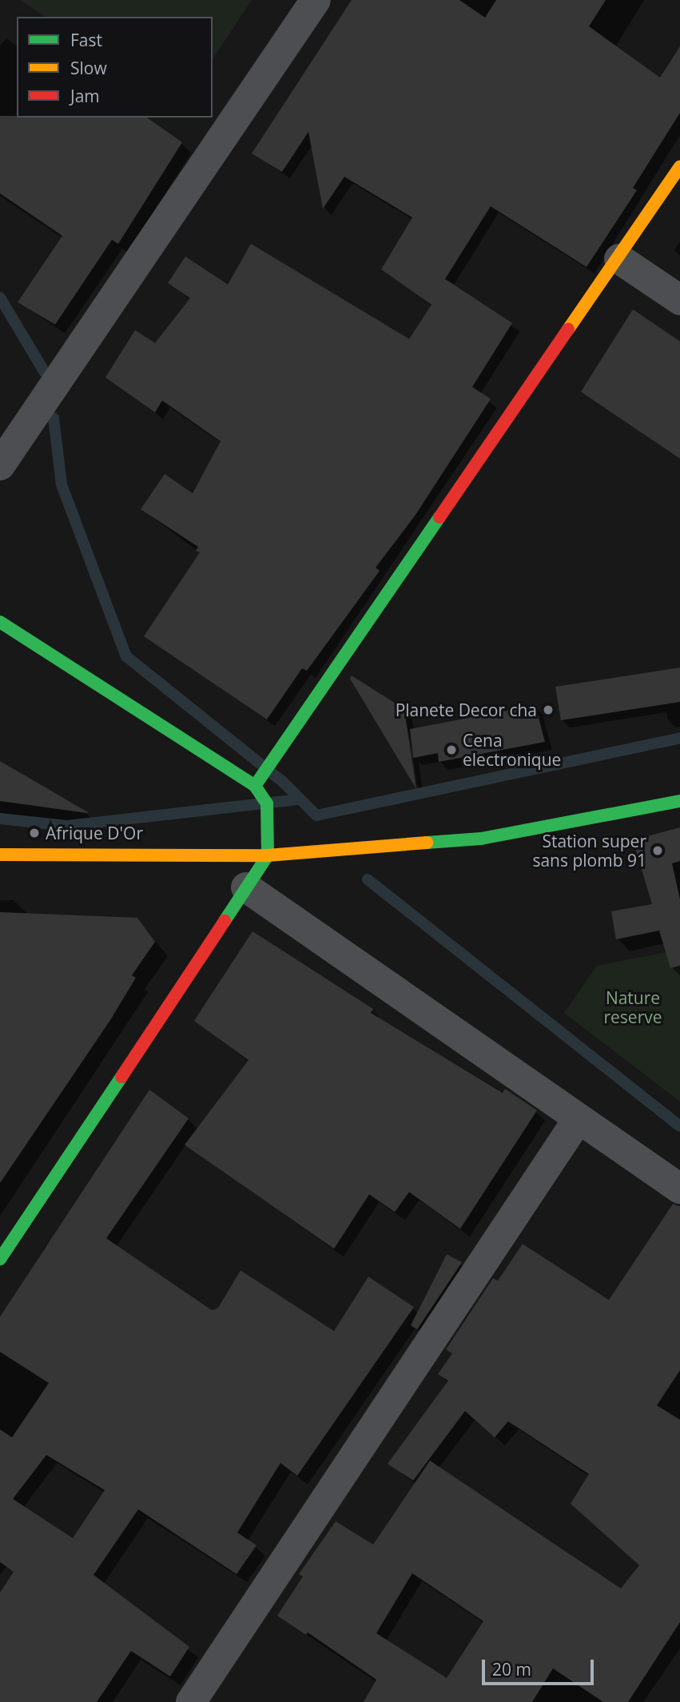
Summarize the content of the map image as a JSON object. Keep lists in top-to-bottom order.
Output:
{
  "parks": ["Nature reserve"],
  "places": [
    "Planete Decor cha",
    "Cena electronique",
    "Afrique D'Or",
    "Station super sans plomb 91"
  ],
  "legend": ["Fast", "Slow", "Jam"],
  "scale_bar": "20 m"
}
